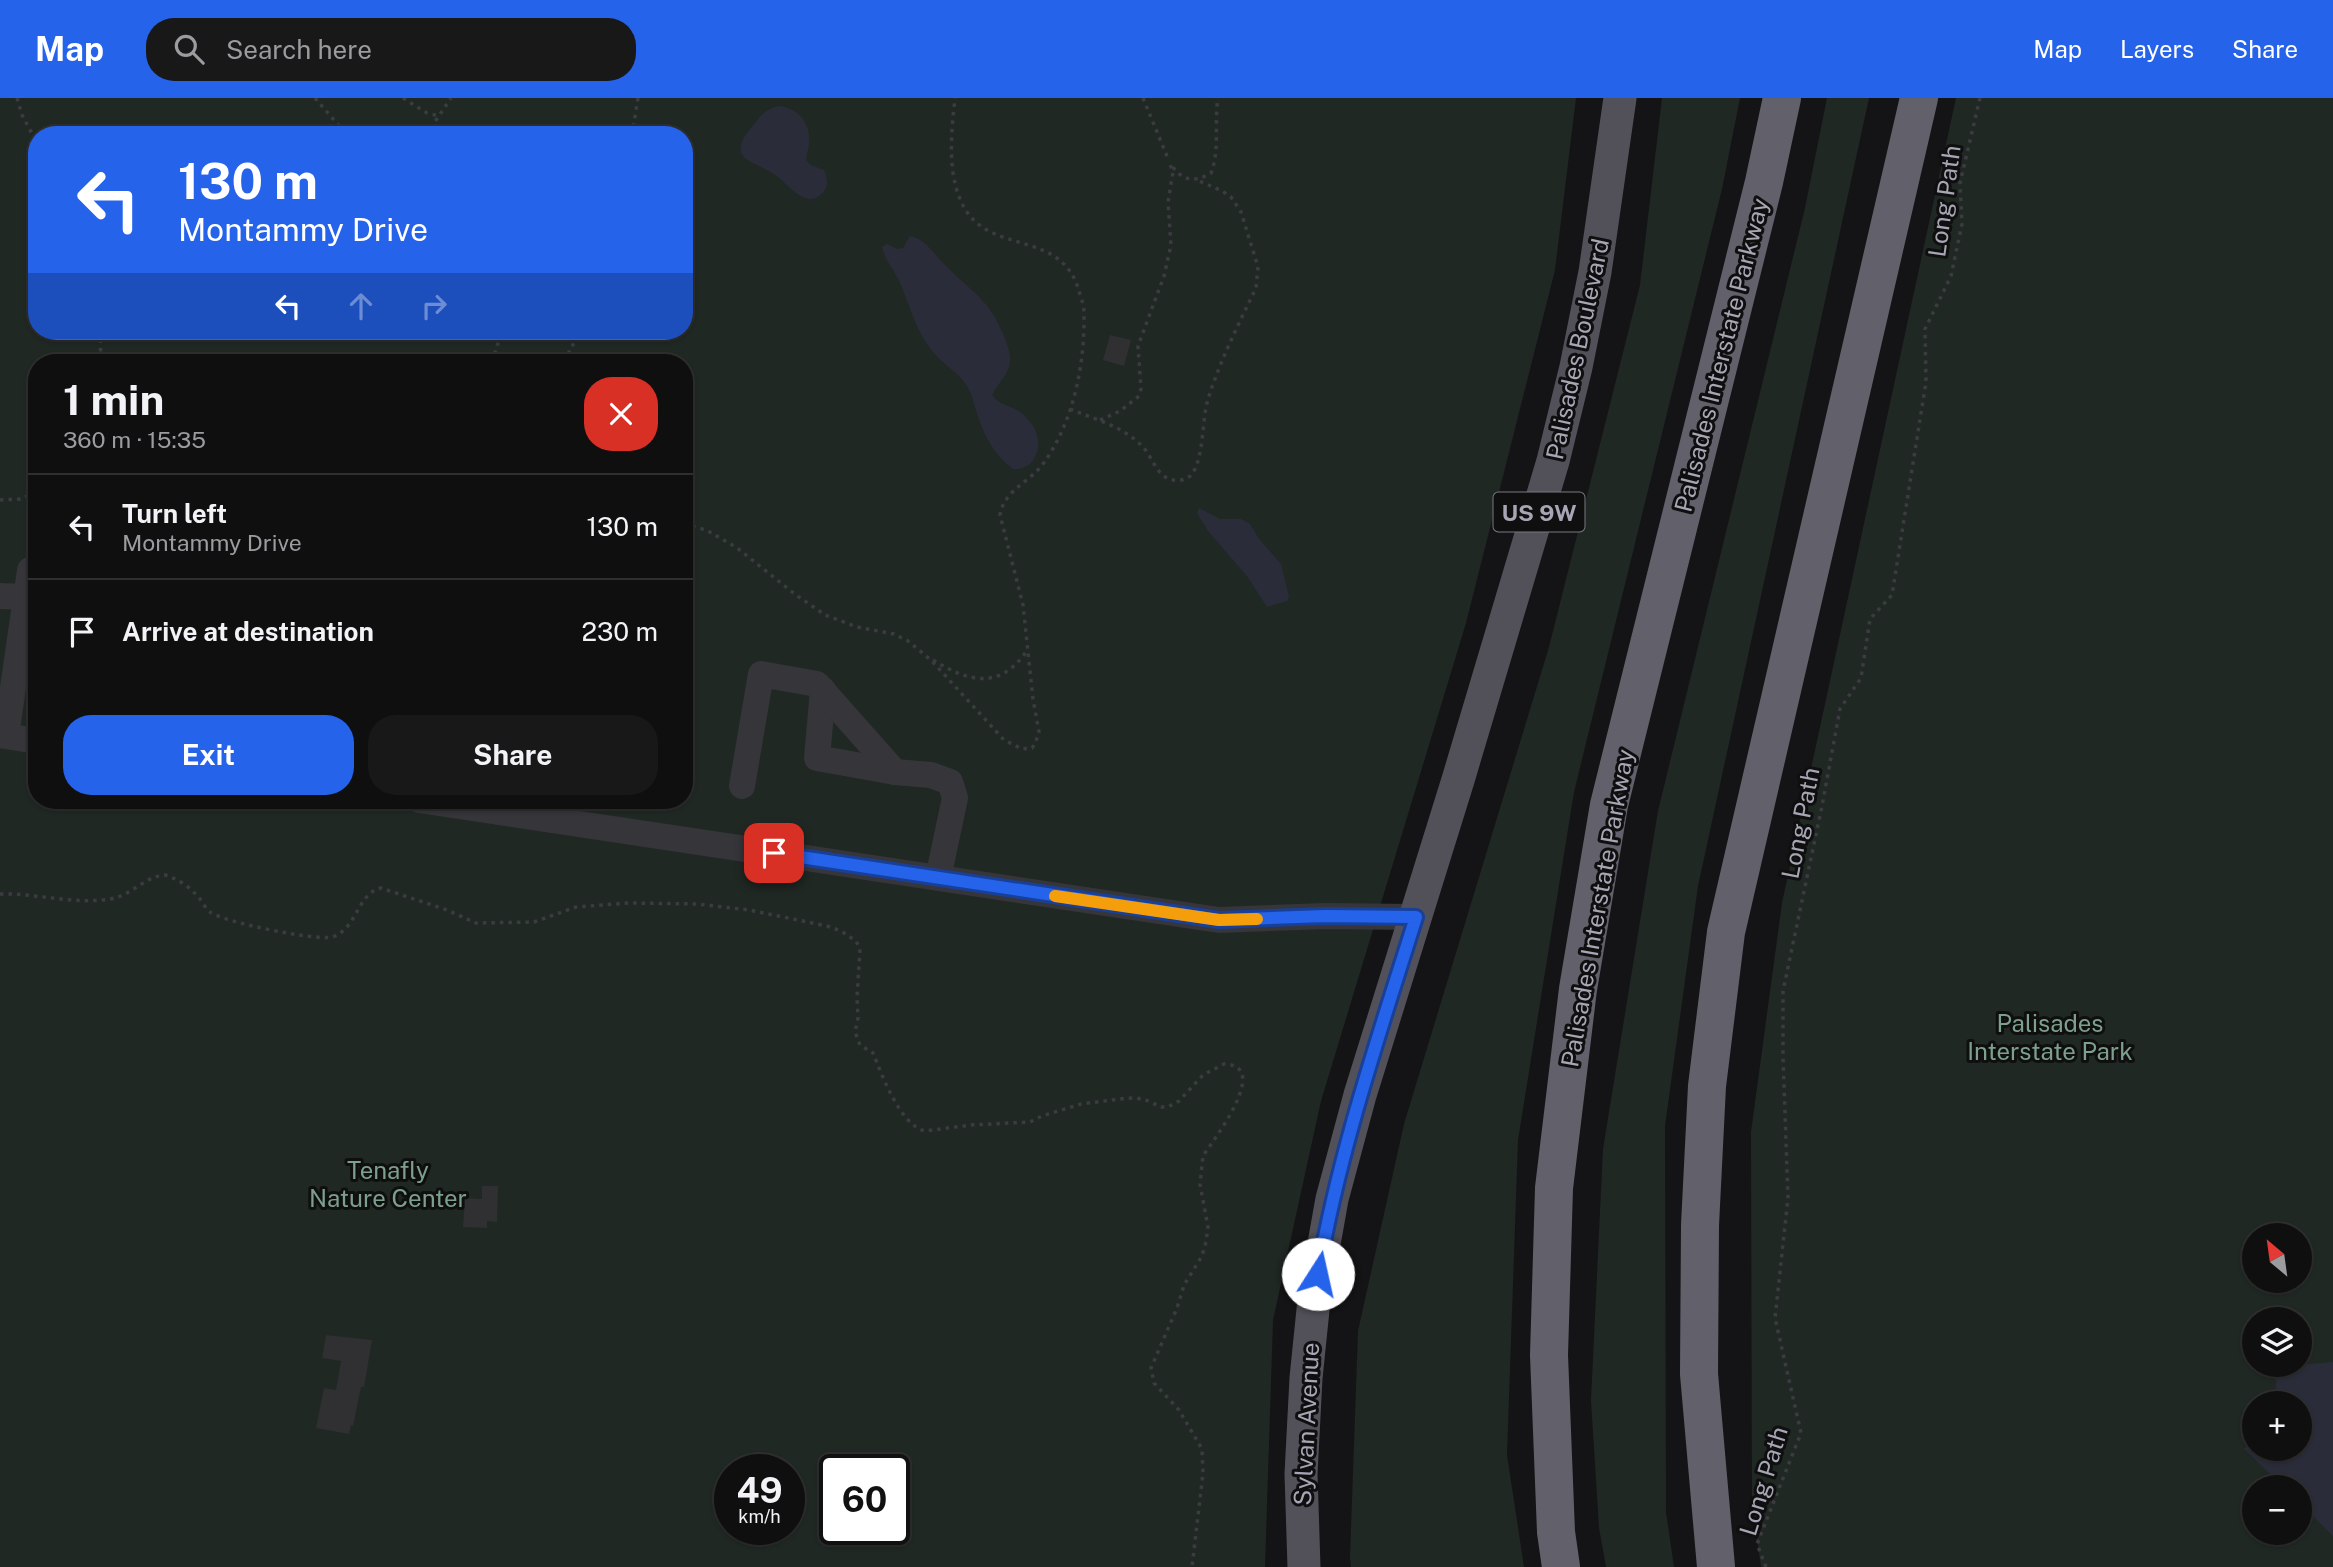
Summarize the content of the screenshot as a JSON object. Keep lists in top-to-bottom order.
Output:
{
  "streets": {
    "highway": ["Palisades Interstate Parkway"],
    "main road": ["Palisades Boulevard", "US 9W", "Sylvan Avenue"],
    "path": ["Long Path"]
  },
  "crossings": [
    ["Palisades Boulevard", "Sylvan Avenue"]
  ],
  "parks": ["Palisades Interstate Park", "Tenafly Nature Center"],
  "north": "top left",
  "page": {
    "header": "Map",
    "search": "Search here",
    "nav": ["Map", "Layers", "Share"],
    "turn": ["130 m", "Montammy Drive"],
    "heading": ["1 min", "360 m · 15:35"],
    "list": [
      {
        "name": "Turn left",
        "note": "Montammy Drive",
        "value": "130 m"
      },
      {
        "name": "Arrive at destination",
        "value": "230 m"
      }
    ],
    "buttons": ["Exit", "Share"],
    "map_buttons": ["+", "−"],
    "speed": "49 km/h",
    "limit": "60"
  }
}
